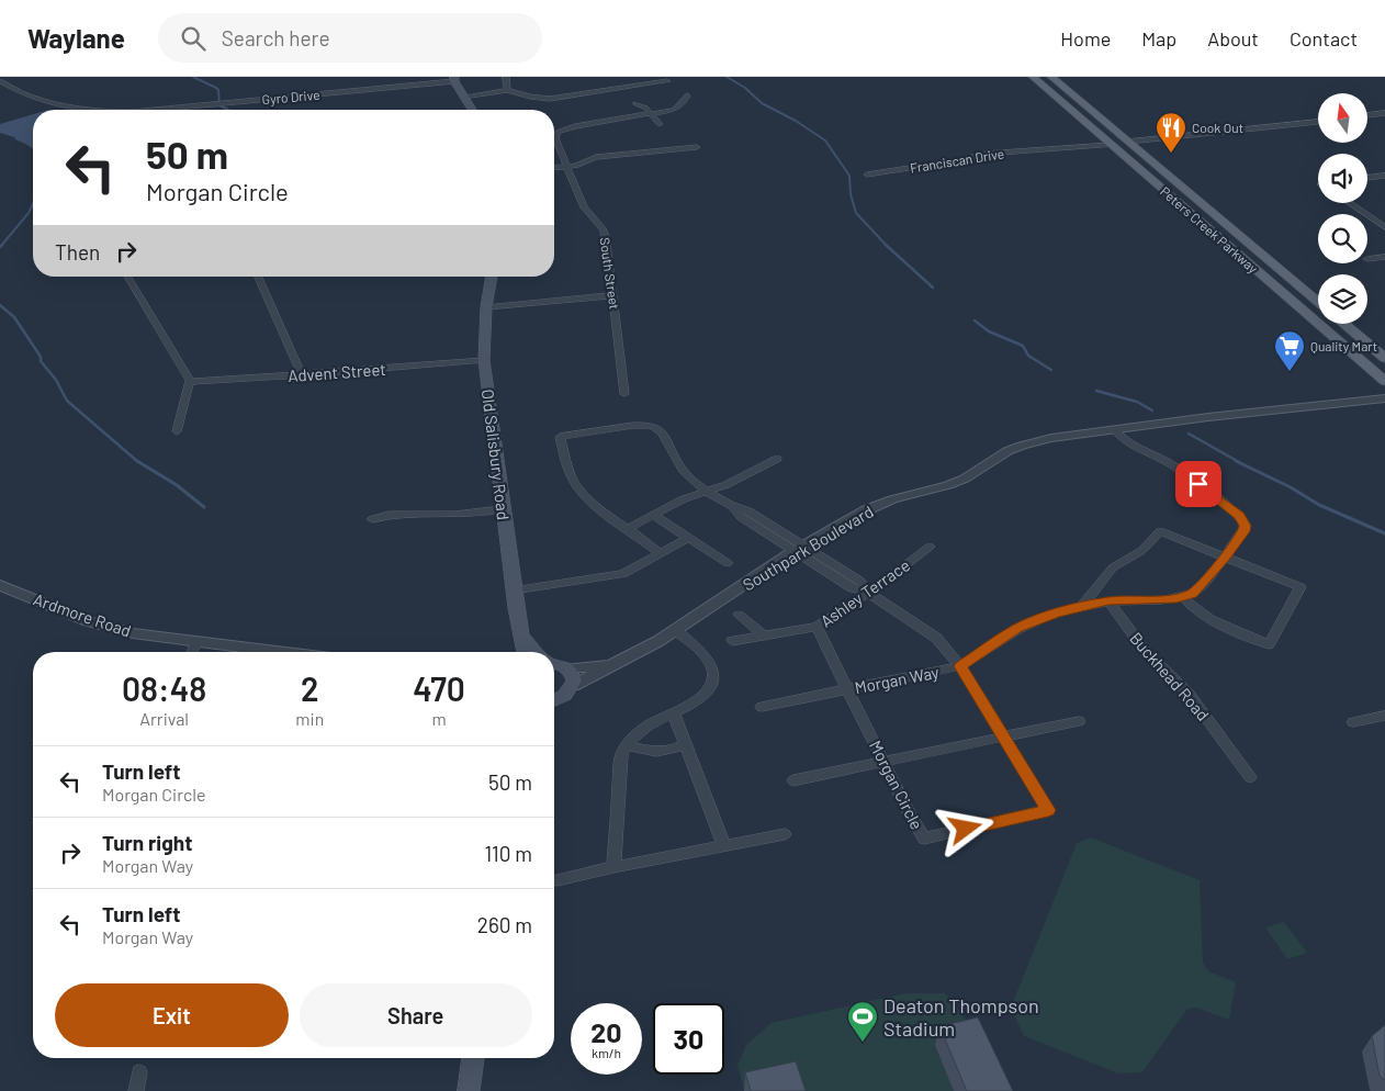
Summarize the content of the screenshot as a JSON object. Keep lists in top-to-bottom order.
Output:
{
  "streets": {
    "main road": ["Peters Creek Parkway", "Old Salisbury Road"],
    "street": [
      "Gyro Drive",
      "Franciscan Drive",
      "South Street",
      "Advent Street",
      "Southpark Boulevard",
      "Ashley Terrace",
      "Ardmore Road",
      "Buckhead Road",
      "Morgan Way",
      "Morgan Circle"
    ]
  },
  "crossings": [
    ["Franciscan Drive", "Peters Creek Parkway"],
    ["Advent Street", "Old Salisbury Road"],
    ["Southpark Boulevard", "Morgan Way"],
    ["Southpark Boulevard", "Morgan Circle"],
    ["Ashley Terrace", "Morgan Circle"],
    ["Buckhead Road", "Morgan Way"],
    ["Morgan Way", "Morgan Circle"]
  ],
  "places": {
    "restaurant": ["Cook Out"],
    "supermarket": ["Quality Mart"],
    "sports": ["Deaton Thompson Stadium"]
  },
  "north": "top",
  "page": {
    "header": "Waylane",
    "search": "Search here",
    "nav": [
      "Home",
      "Map",
      "About",
      "Contact"
    ],
    "turn": ["50 m", "Morgan Circle"],
    "then": "Then",
    "eta": [
      "08:48",
      "Arrival",
      "2",
      "min",
      "470",
      "m"
    ],
    "list": [
      {
        "name": "Turn left",
        "note": "Morgan Circle",
        "value": "50 m"
      },
      {
        "name": "Turn right",
        "note": "Morgan Way",
        "value": "110 m"
      },
      {
        "name": "Turn left",
        "note": "Morgan Way",
        "value": "260 m"
      }
    ],
    "buttons": ["Exit", "Share"],
    "speed": "20 km/h",
    "limit": "30"
  }
}
